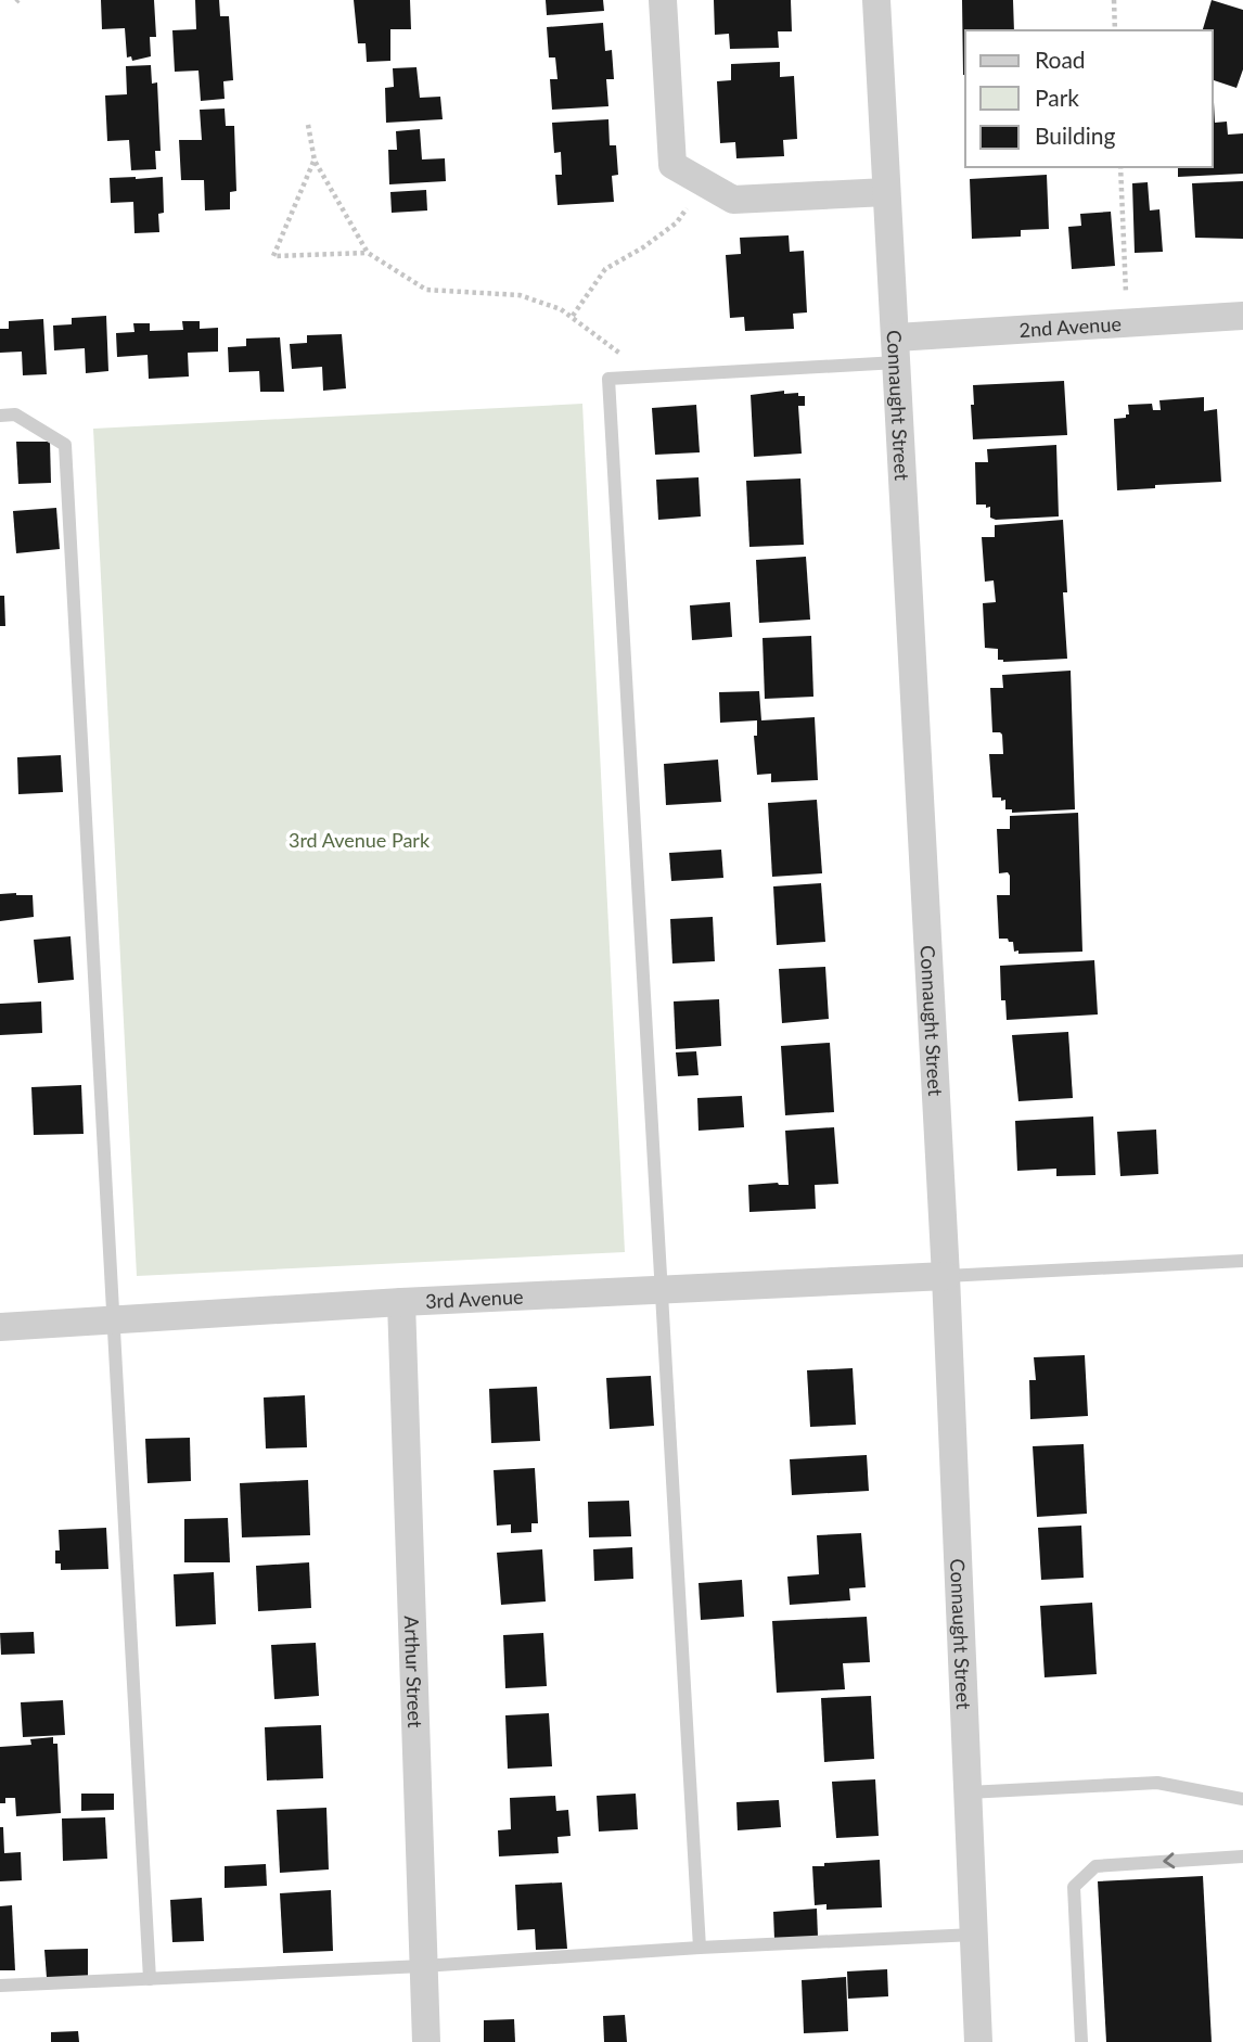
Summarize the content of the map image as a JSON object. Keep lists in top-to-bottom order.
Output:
{
  "streets": {
    "street": [
      "2nd Avenue",
      "Connaught Street",
      "3rd Avenue",
      "Arthur Street"
    ]
  },
  "crossings": [
    ["2nd Avenue", "Connaught Street"],
    ["Connaught Street", "3rd Avenue"],
    ["3rd Avenue", "Arthur Street"]
  ],
  "parks": ["3rd Avenue Park"],
  "legend": ["Road", "Park", "Building"]
}
